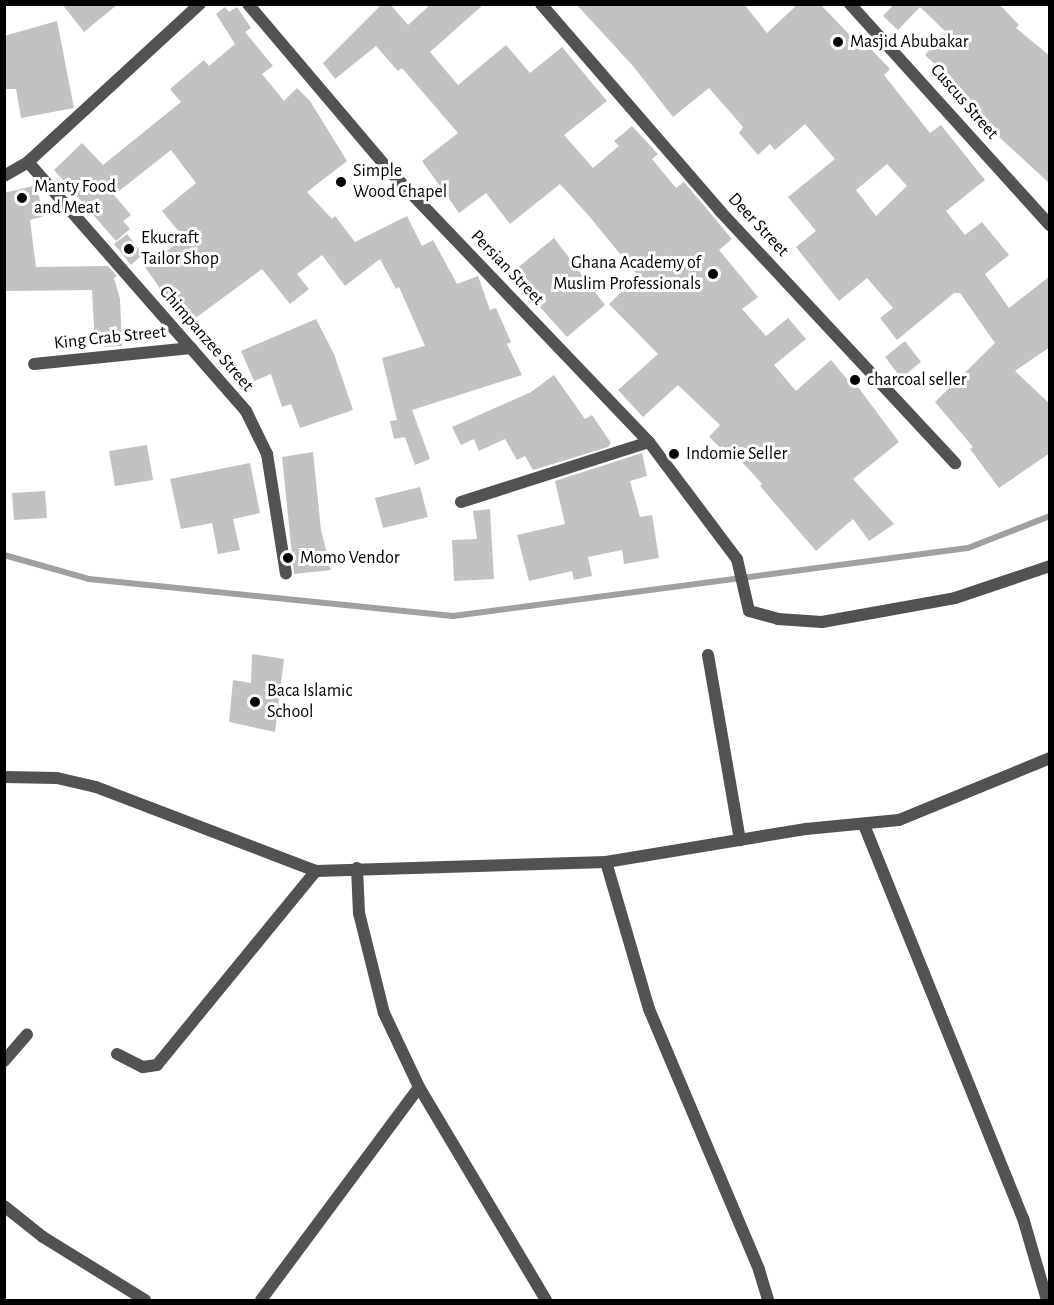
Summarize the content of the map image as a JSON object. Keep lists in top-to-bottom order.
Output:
{
  "streets": {
    "street": [
      "Cuscus Street",
      "Deer Street",
      "Persian Street",
      "King Crab Street",
      "Chimpanzee Street"
    ]
  },
  "crossings": [
    ["King Crab Street", "Chimpanzee Street"]
  ],
  "places": [
    "Masjid Abubakar",
    "Simple Wood Chapel",
    "Manty Food and Meat",
    "Ekucraft Tailor Shop",
    "Ghana Academy of Muslim Professionals",
    "charcoal seller",
    "Indomie Seller",
    "Momo Vendor",
    "Baca Islamic School"
  ]
}
